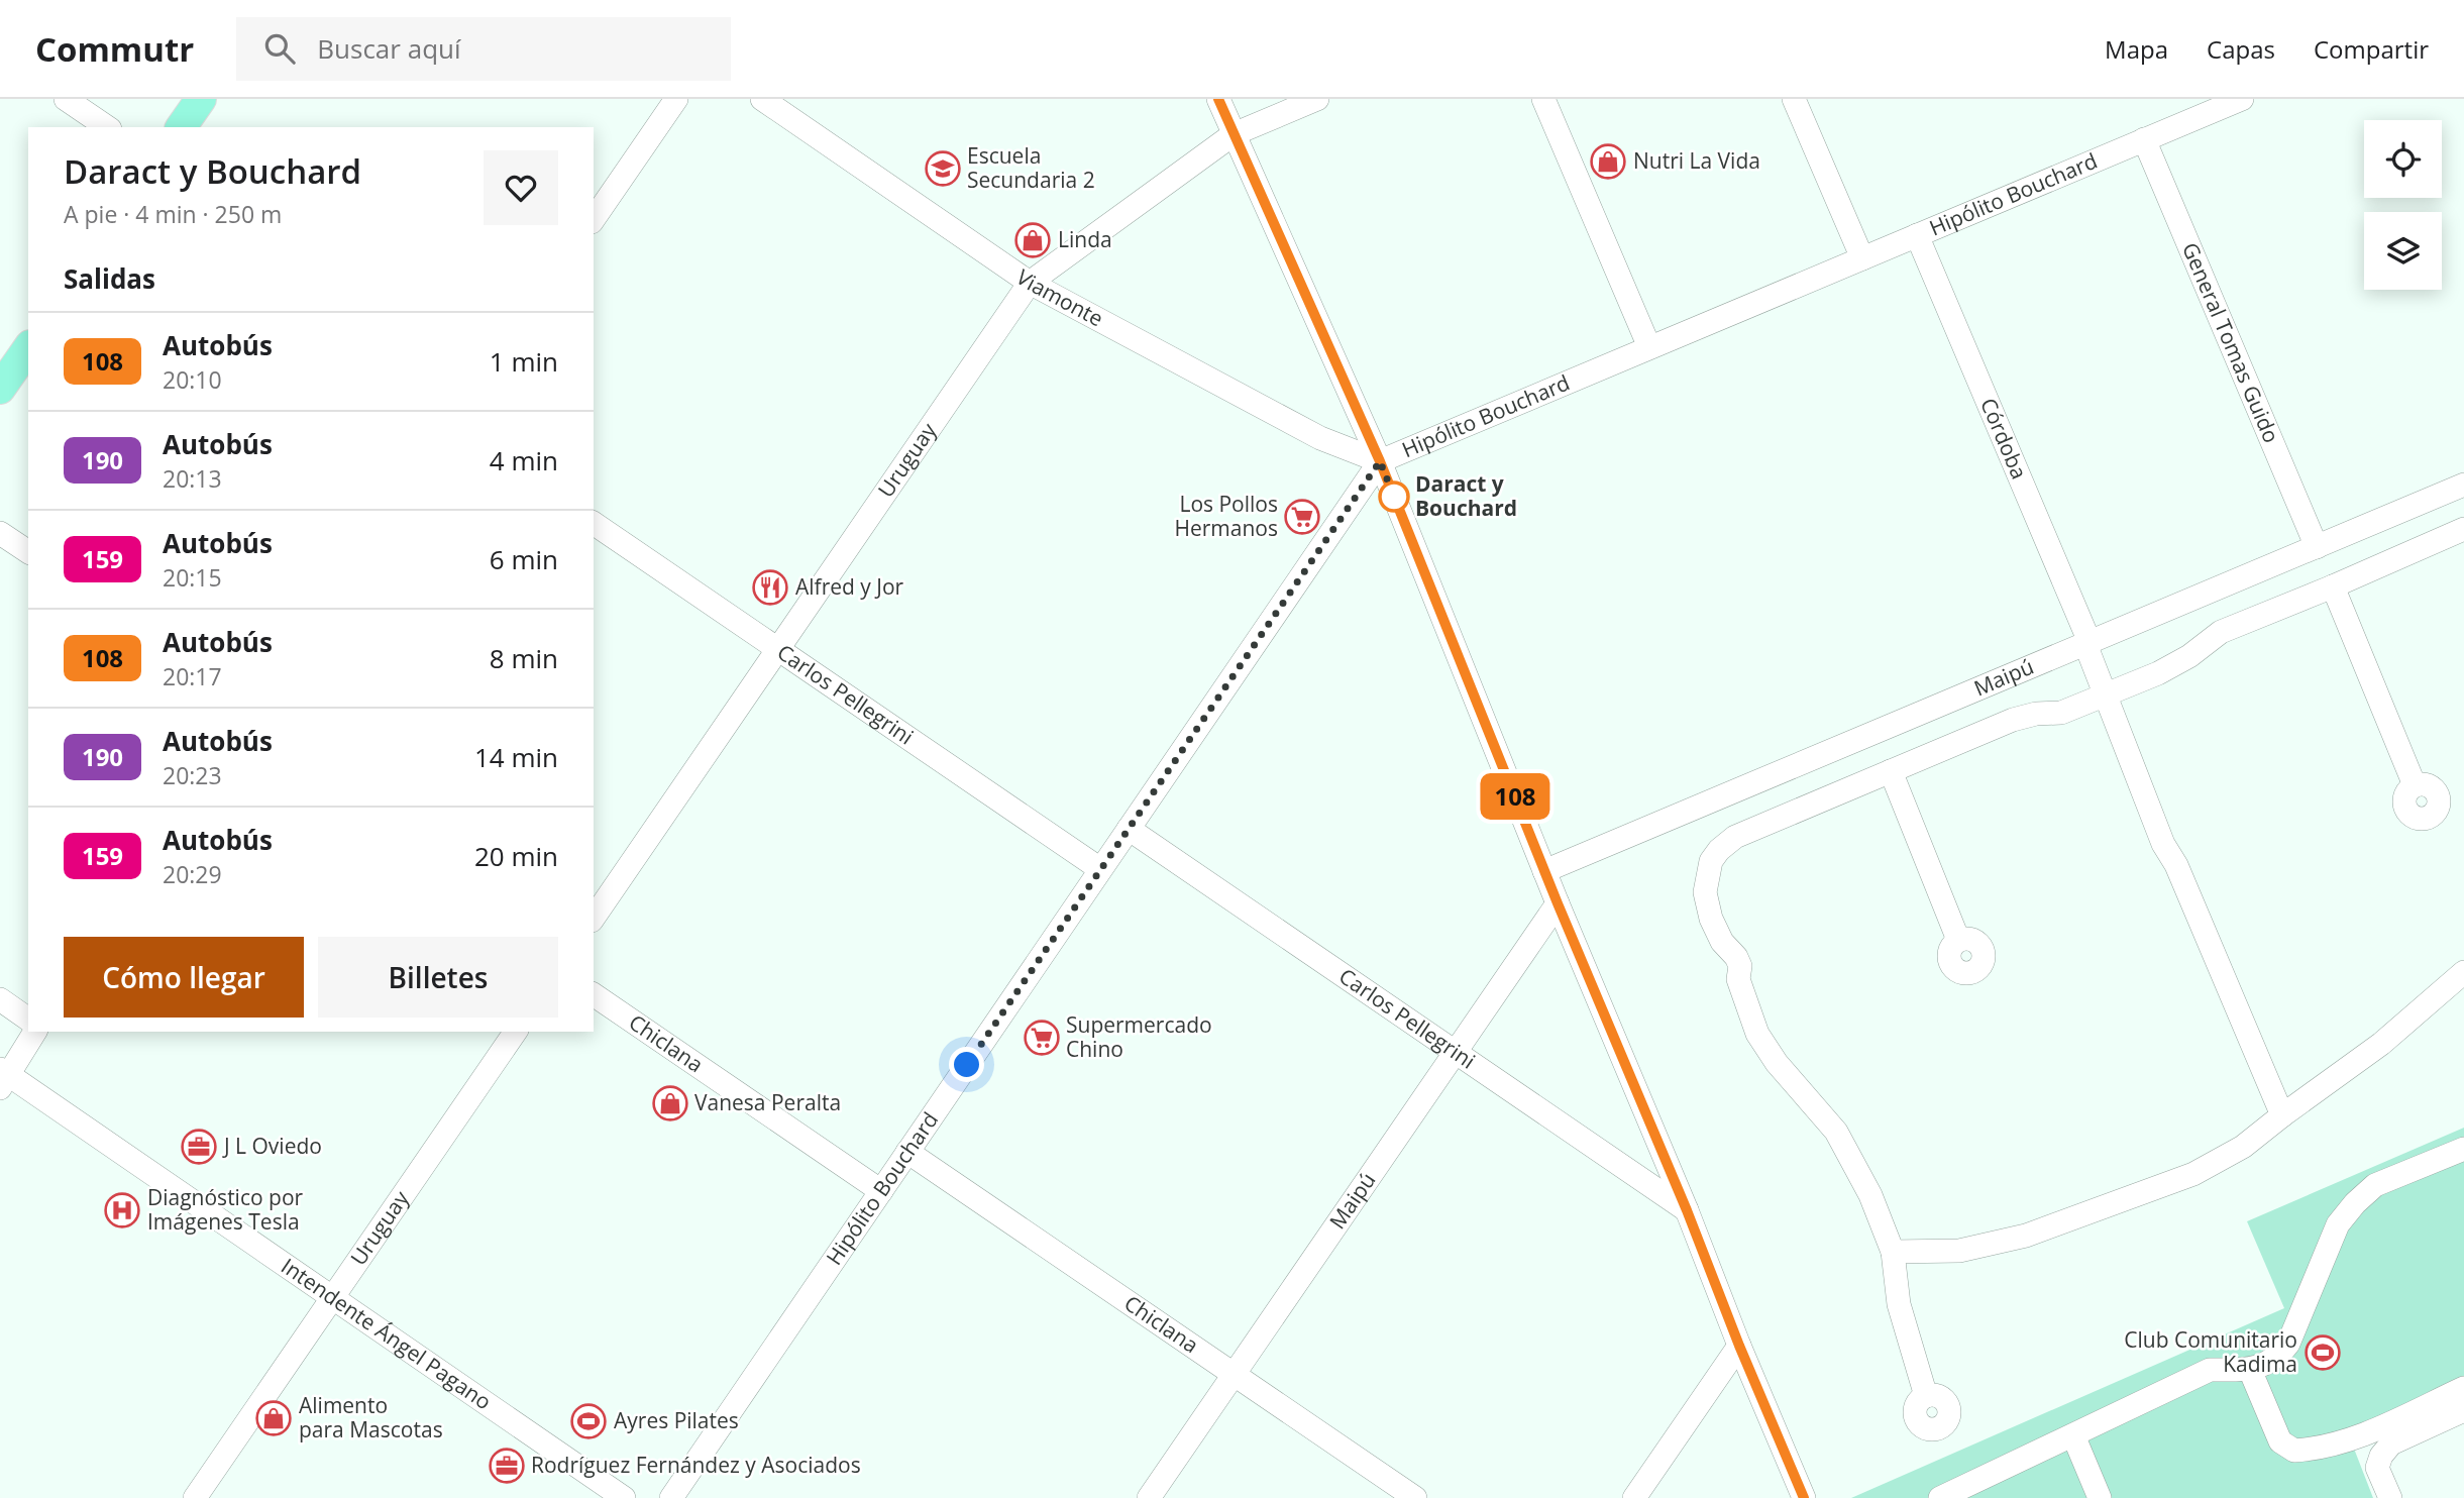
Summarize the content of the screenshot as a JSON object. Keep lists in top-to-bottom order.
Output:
{
  "streets": {
    "street": [
      "Hipólito Bouchard",
      "Viamonte",
      "General Tomas Guido",
      "Córdoba",
      "Uruguay",
      "Maipú",
      "Carlos Pellegrini",
      "Chiclana",
      "Intendente Ángel Pagano"
    ]
  },
  "crossings": [
    ["Hipólito Bouchard", "Viamonte"],
    ["Hipólito Bouchard", "General Tomas Guido"],
    ["Hipólito Bouchard", "Córdoba"],
    ["Hipólito Bouchard", "Carlos Pellegrini"],
    ["Hipólito Bouchard", "Chiclana"],
    ["Viamonte", "Uruguay"],
    ["General Tomas Guido", "Maipú"],
    ["Córdoba", "Maipú"],
    ["Uruguay", "Carlos Pellegrini"],
    ["Uruguay", "Intendente Ángel Pagano"],
    ["Maipú", "Carlos Pellegrini"],
    ["Maipú", "Chiclana"]
  ],
  "places": {
    "shop": [
      "Nutri La Vida",
      "Linda",
      "Vanesa Peralta",
      "Alimento para Mascotas"
    ],
    "school or university": ["Escuela Secundaria 2"],
    "other": ["Daract y Bouchard"],
    "supermarket": ["Los Pollos Hermanos", "Supermercado Chino"],
    "restaurant": ["Alfred y Jor"],
    "office": ["J L Oviedo", "Rodríguez Fernández y Asociados"],
    "hospital": ["Diagnóstico por Imágenes Tesla"],
    "sports": ["Club Comunitario Kadima", "Ayres Pilates"]
  },
  "lines": ["bus line 108"],
  "page": {
    "header": "Commutr",
    "search": "Buscar aquí",
    "nav": ["Mapa", "Capas", "Compartir"],
    "on_map": "108",
    "heading": [
      ["Daract y Bouchard", "A pie · 4 min · 250 m"],
      "Salidas"
    ],
    "list": [
      {
        "mark": "108",
        "name": "Autobús",
        "note": "20:10",
        "value": "1 min"
      },
      {
        "mark": "190",
        "name": "Autobús",
        "note": "20:13",
        "value": "4 min"
      },
      {
        "mark": "159",
        "name": "Autobús",
        "note": "20:15",
        "value": "6 min"
      },
      {
        "mark": "108",
        "name": "Autobús",
        "note": "20:17",
        "value": "8 min"
      },
      {
        "mark": "190",
        "name": "Autobús",
        "note": "20:23",
        "value": "14 min"
      },
      {
        "mark": "159",
        "name": "Autobús",
        "note": "20:29",
        "value": "20 min"
      }
    ],
    "buttons": ["Cómo llegar", "Billetes"]
  }
}
